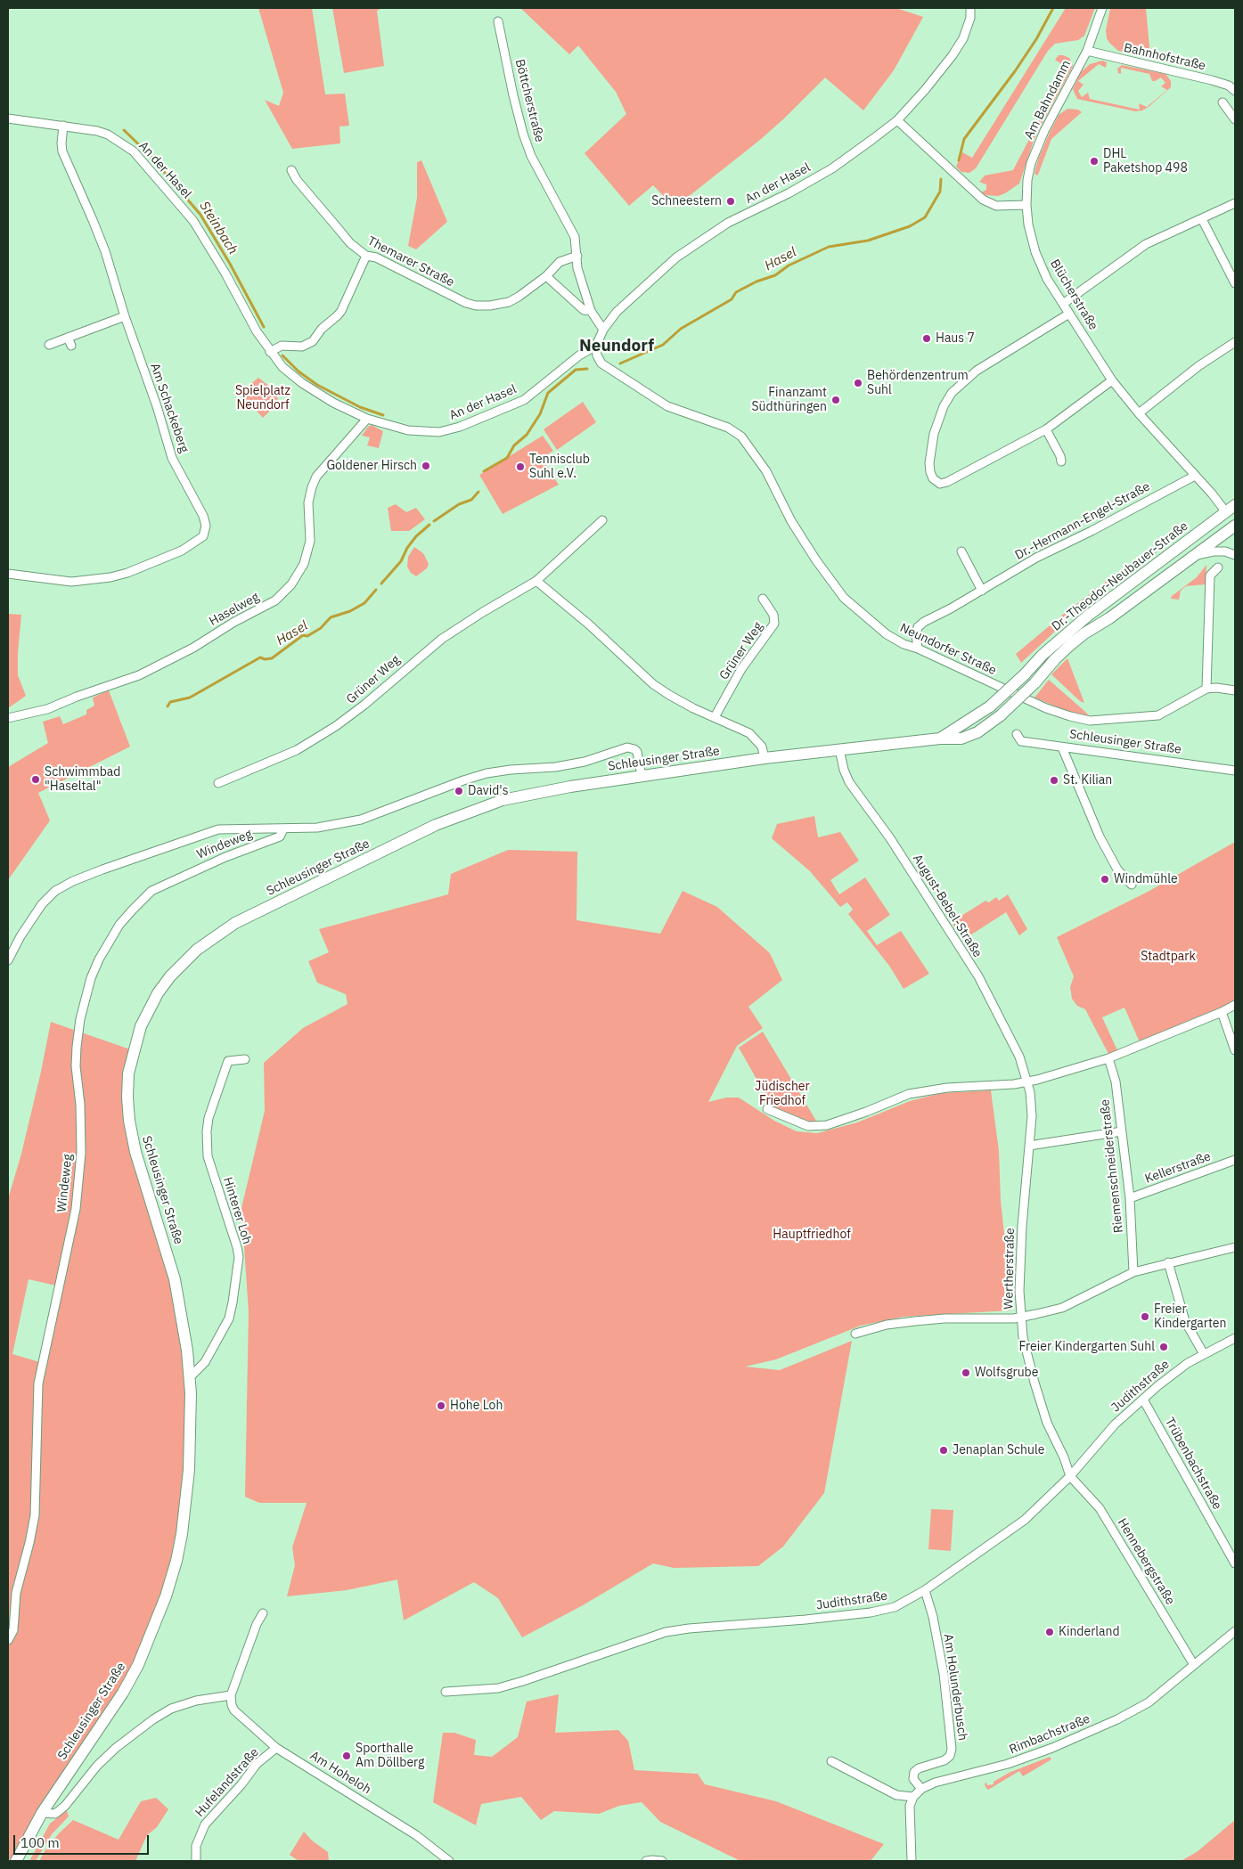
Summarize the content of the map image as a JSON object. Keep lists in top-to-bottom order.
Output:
{
  "streets": {
    "main road": ["Dr.-Theodor-Neubauer-Straße", "Schleusinger Straße"],
    "street": [
      "Bahnhofstraße",
      "Am Bahndamm",
      "Böttcherstraße",
      "An der Hasel",
      "Themarer Straße",
      "Blücherstraße",
      "Am Schackeberg",
      "Dr.-Hermann-Engel-Straße",
      "Haselweg",
      "Neundorfer Straße",
      "Grüner Weg",
      "Windeweg",
      "August-Bebel-Straße",
      "Riemenschneiderstraße",
      "Kellerstraße",
      "Hinterer Loh",
      "Wertherstraße",
      "Judithstraße",
      "Trübenbachstraße",
      "Hennebergstraße",
      "Am Holunderbusch",
      "Rimbachstraße",
      "Am Hoheloh",
      "Hufelandstraße"
    ]
  },
  "crossings": [
    ["Bahnhofstraße", "Am Bahndamm"],
    ["Am Bahndamm", "Blücherstraße"],
    ["Böttcherstraße", "An der Hasel"],
    ["Böttcherstraße", "Themarer Straße"],
    ["An der Hasel", "Am Schackeberg"],
    ["An der Hasel", "Haselweg"],
    ["An der Hasel", "Neundorfer Straße"],
    ["Blücherstraße", "Dr.-Hermann-Engel-Straße"],
    ["Blücherstraße", "Dr.-Theodor-Neubauer-Straße"],
    ["Dr.-Hermann-Engel-Straße", "Neundorfer Straße"],
    ["Schleusinger Straße", "Windeweg"],
    ["Schleusinger Straße", "August-Bebel-Straße"],
    ["Schleusinger Straße", "Hinterer Loh"],
    ["August-Bebel-Straße", "Wertherstraße"],
    ["Riemenschneiderstraße", "Kellerstraße"],
    ["Wertherstraße", "Judithstraße"],
    ["Wertherstraße", "Hennebergstraße"],
    ["Judithstraße", "Trübenbachstraße"],
    ["Judithstraße", "Hennebergstraße"],
    ["Judithstraße", "Am Holunderbusch"],
    ["Hennebergstraße", "Rimbachstraße"],
    ["Am Holunderbusch", "Rimbachstraße"],
    ["Am Hoheloh", "Hufelandstraße"]
  ],
  "districts": ["Neundorf"],
  "water": ["Steinbach", "Hasel"],
  "parks": [
    "Spielplatz Neundorf",
    "Stadtpark",
    "Jüdischer Friedhof",
    "Hauptfriedhof"
  ],
  "places": [
    "DHL Paketshop 498",
    "Schneestern",
    "Haus 7",
    "Behördenzentrum Suhl",
    "Finanzamt Südthüringen",
    "Goldener Hirsch",
    "Tennisclub Suhl e.V.",
    "Schwimmbad \"Haseltal\"",
    "St. Kilian",
    "David's",
    "Windmühle",
    "Freier Kindergarten",
    "Freier Kindergarten Suhl",
    "Wolfsgrube",
    "Hohe Loh",
    "Jenaplan Schule",
    "Kinderland",
    "Sporthalle Am Döllberg"
  ],
  "scale_bar": "100 m"
}
